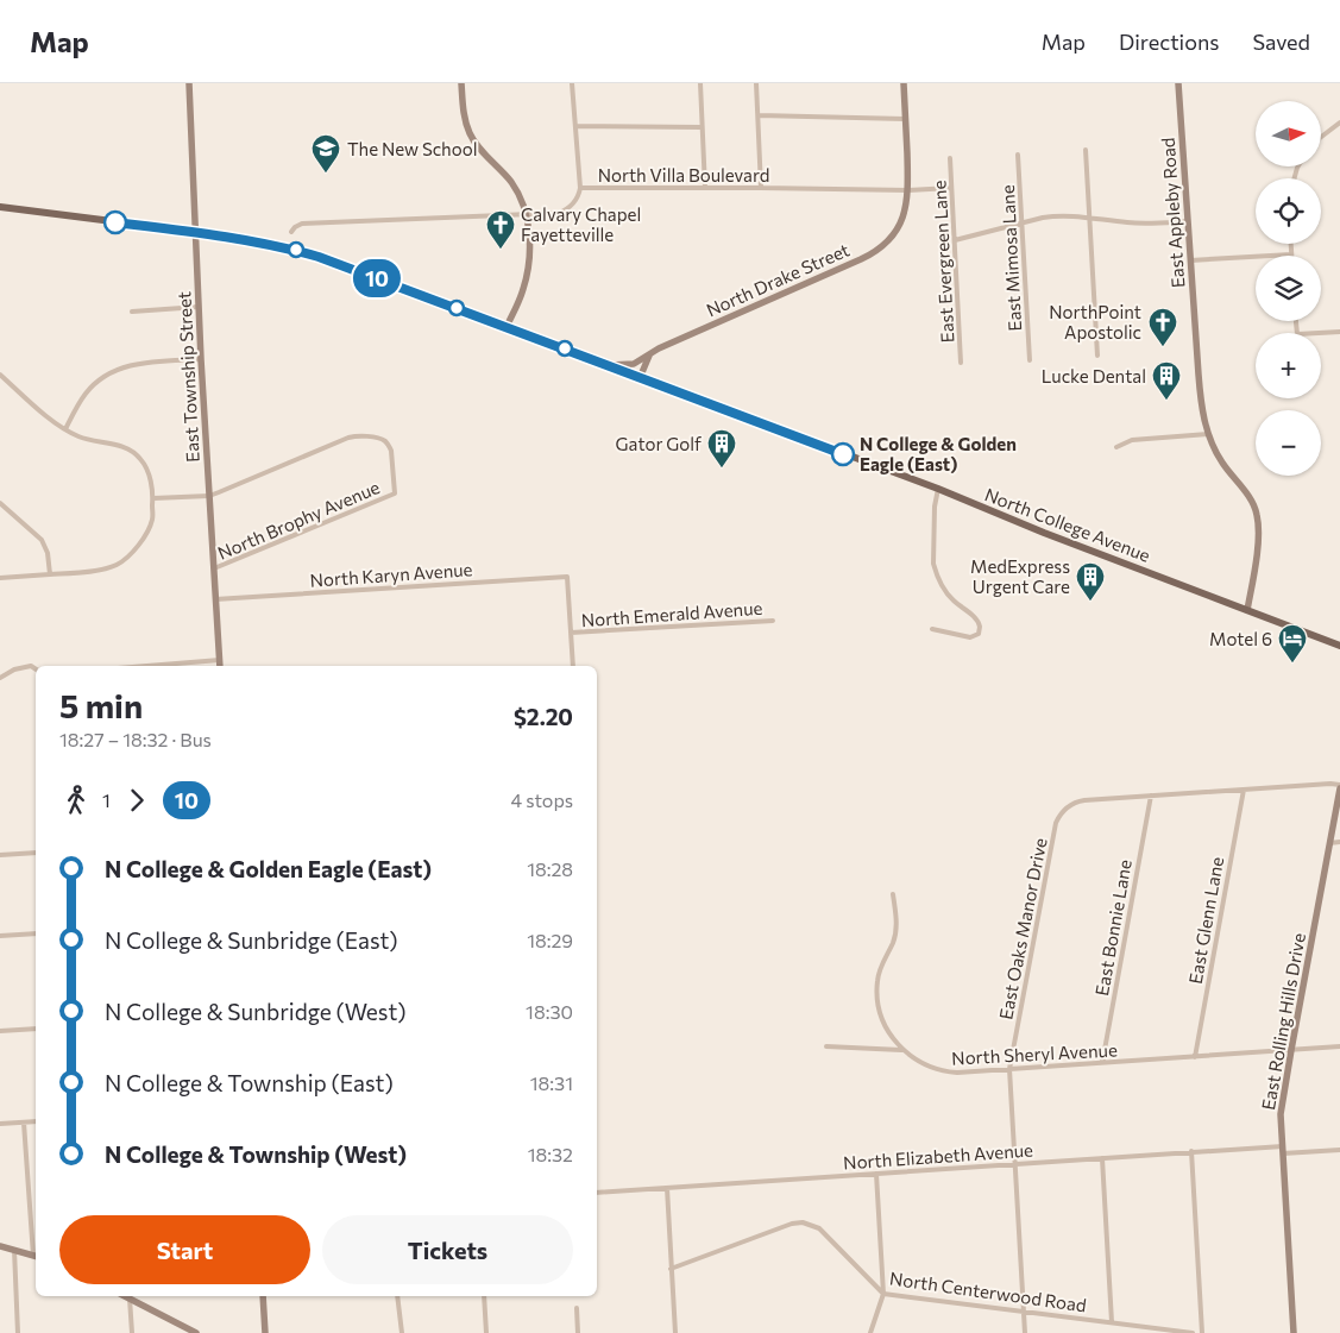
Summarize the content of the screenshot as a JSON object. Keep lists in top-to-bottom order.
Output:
{
  "streets": {
    "main road": ["North College Avenue"],
    "street": [
      "North Villa Boulevard",
      "East Appleby Road",
      "East Mimosa Lane",
      "East Evergreen Lane",
      "North Drake Street",
      "East Township Street",
      "North Brophy Avenue",
      "North Karyn Avenue",
      "North Emerald Avenue",
      "East Glenn Lane",
      "East Bonnie Lane",
      "East Oaks Manor Drive",
      "East Rolling Hills Drive",
      "North Sheryl Avenue",
      "North Elizabeth Avenue",
      "North Centerwood Road"
    ]
  },
  "crossings": [
    ["North Villa Boulevard", "East Evergreen Lane"],
    ["North Villa Boulevard", "North Drake Street"],
    ["East Appleby Road", "North College Avenue"],
    ["North Drake Street", "North College Avenue"],
    ["East Township Street", "North Brophy Avenue"],
    ["East Township Street", "North College Avenue"],
    ["East Township Street", "North Karyn Avenue"],
    ["North Karyn Avenue", "North Emerald Avenue"],
    ["East Glenn Lane", "East Oaks Manor Drive"],
    ["East Glenn Lane", "North Sheryl Avenue"],
    ["East Bonnie Lane", "East Oaks Manor Drive"],
    ["East Bonnie Lane", "North Sheryl Avenue"],
    ["East Oaks Manor Drive", "East Rolling Hills Drive"],
    ["East Oaks Manor Drive", "North Sheryl Avenue"],
    ["East Oaks Manor Drive", "North Elizabeth Avenue"],
    ["East Oaks Manor Drive", "North Centerwood Road"],
    ["East Rolling Hills Drive", "North Sheryl Avenue"],
    ["East Rolling Hills Drive", "North Elizabeth Avenue"]
  ],
  "places": {
    "school or university": ["The New School"],
    "church": ["Calvary Chapel Fayetteville", "NorthPoint Apostolic"],
    "building": ["Lucke Dental", "Gator Golf", "MedExpress Urgent Care"],
    "other": ["N College & Golden Eagle (East)"],
    "hotel": ["Motel 6"]
  },
  "lines": ["bus line 10"],
  "north": "right",
  "page": {
    "header": "Map",
    "nav": ["Map", "Directions", "Saved"],
    "on_map": "10",
    "map_buttons": ["+", "−"],
    "heading": ["5 min", "18:27 – 18:32 · Bus", "$2.20"],
    "legs": ["1", "10", "4 stops"],
    "list": [
      {
        "name": "N College & Golden Eagle (East)",
        "value": "18:28"
      },
      {
        "name": "N College & Sunbridge (East)",
        "value": "18:29"
      },
      {
        "name": "N College & Sunbridge (West)",
        "value": "18:30"
      },
      {
        "name": "N College & Township (East)",
        "value": "18:31"
      },
      {
        "name": "N College & Township (West)",
        "value": "18:32"
      }
    ],
    "buttons": ["Start", "Tickets"]
  }
}
